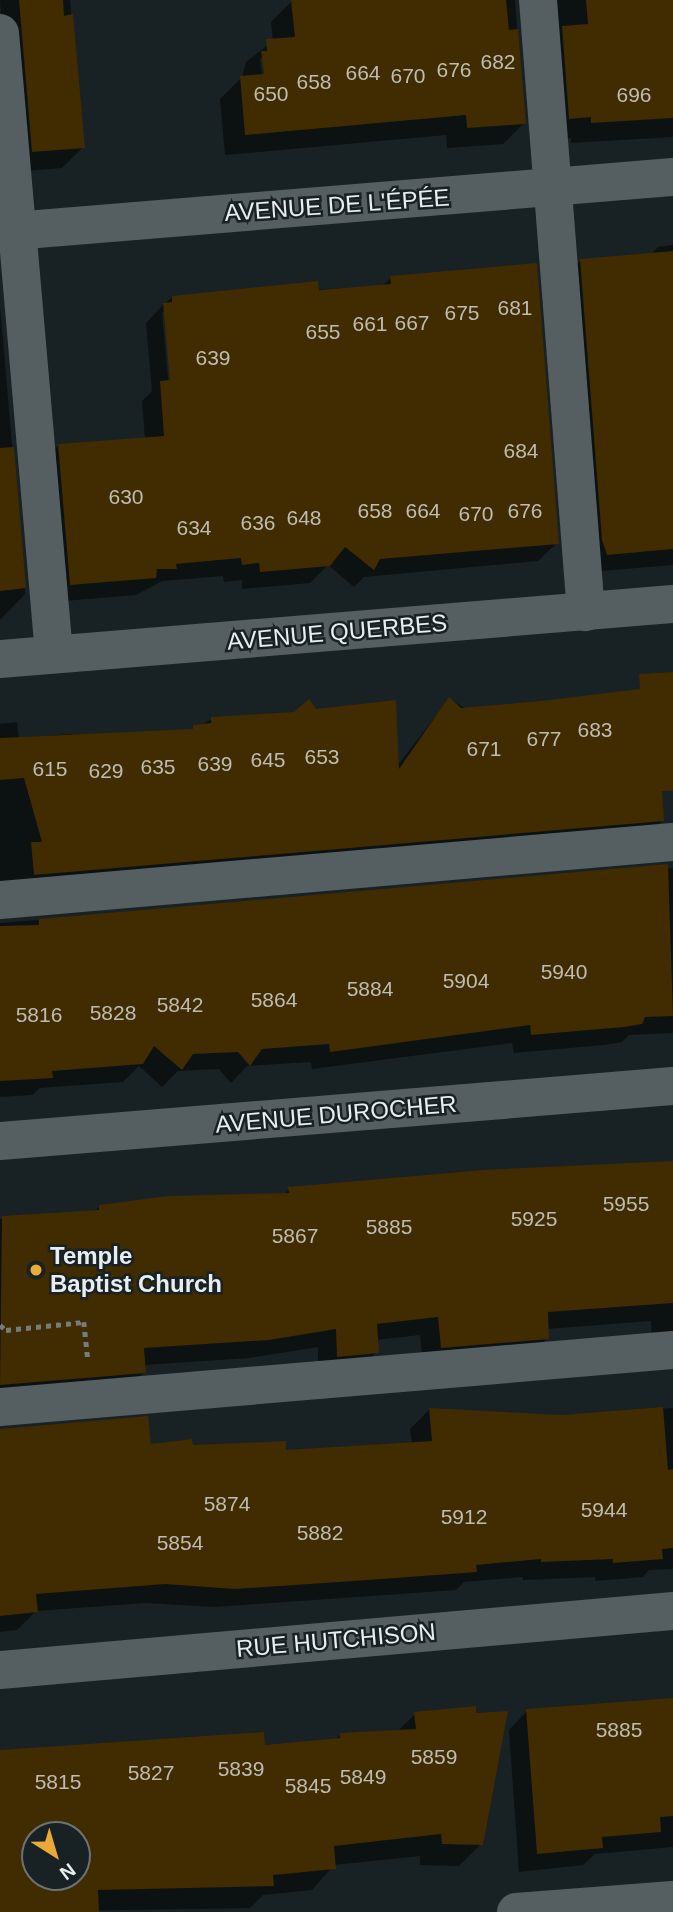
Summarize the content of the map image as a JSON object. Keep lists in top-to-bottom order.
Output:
{
  "streets": {
    "street": [
      "AVENUE DE L'ÉPÉE",
      "AVENUE QUERBES",
      "AVENUE DUROCHER",
      "RUE HUTCHISON"
    ]
  },
  "places": ["Temple Baptist Church"],
  "house_numbers": [
    "682",
    "676",
    "664",
    "670",
    "658",
    "650",
    "696",
    "681",
    "675",
    "667",
    "661",
    "655",
    "639",
    "684",
    "630",
    "658",
    "664",
    "676",
    "670",
    "648",
    "636",
    "634",
    "683",
    "677",
    "671",
    "653",
    "645",
    "639",
    "635",
    "615",
    "629",
    "5940",
    "5904",
    "5884",
    "5864",
    "5842",
    "5828",
    "5816",
    "5955",
    "5925",
    "5885",
    "5867",
    "5874",
    "5944",
    "5912",
    "5882",
    "5854",
    "5885",
    "5859",
    "5839",
    "5827",
    "5849",
    "5815",
    "5845"
  ],
  "north": "bottom right"
}
